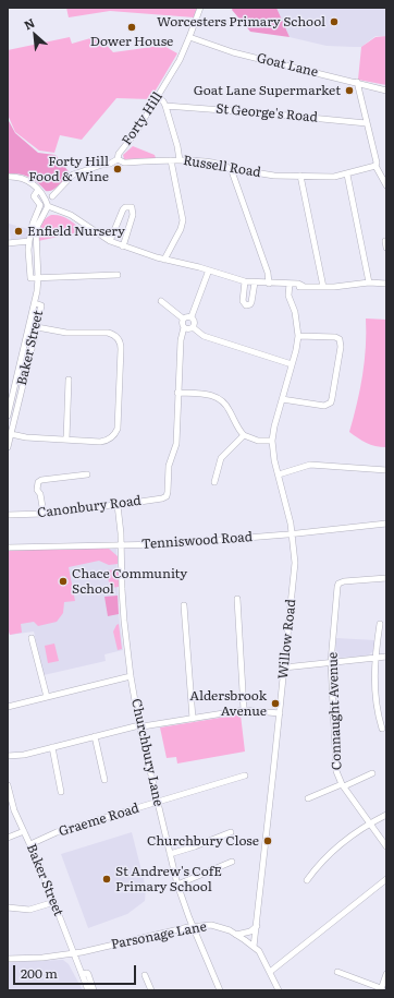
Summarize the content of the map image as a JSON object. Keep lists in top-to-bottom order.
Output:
{
  "streets": {
    "street": [
      "Goat Lane",
      "St George's Road",
      "Forty Hill",
      "Russell Road",
      "Baker Street",
      "Canonbury Road",
      "Tenniswood Road",
      "Willow Road",
      "Connaught Avenue",
      "Churchbury Lane",
      "Graeme Road",
      "Parsonage Lane"
    ]
  },
  "crossings": [
    ["Goat Lane", "Forty Hill"],
    ["Forty Hill", "Russell Road"],
    ["Baker Street", "Graeme Road"],
    ["Baker Street", "Parsonage Lane"],
    ["Canonbury Road", "Churchbury Lane"],
    ["Tenniswood Road", "Willow Road"],
    ["Tenniswood Road", "Churchbury Lane"],
    ["Willow Road", "Parsonage Lane"],
    ["Churchbury Lane", "Graeme Road"],
    ["Churchbury Lane", "Parsonage Lane"]
  ],
  "places": [
    "Worcesters Primary School",
    "Dower House",
    "Goat Lane Supermarket",
    "Forty Hill Food & Wine",
    "Enfield Nursery",
    "Chace Community School",
    "Aldersbrook Avenue",
    "Churchbury Close",
    "St Andrew's CofE Primary School"
  ],
  "scale_bar": "200 m",
  "north": "top left"
}
